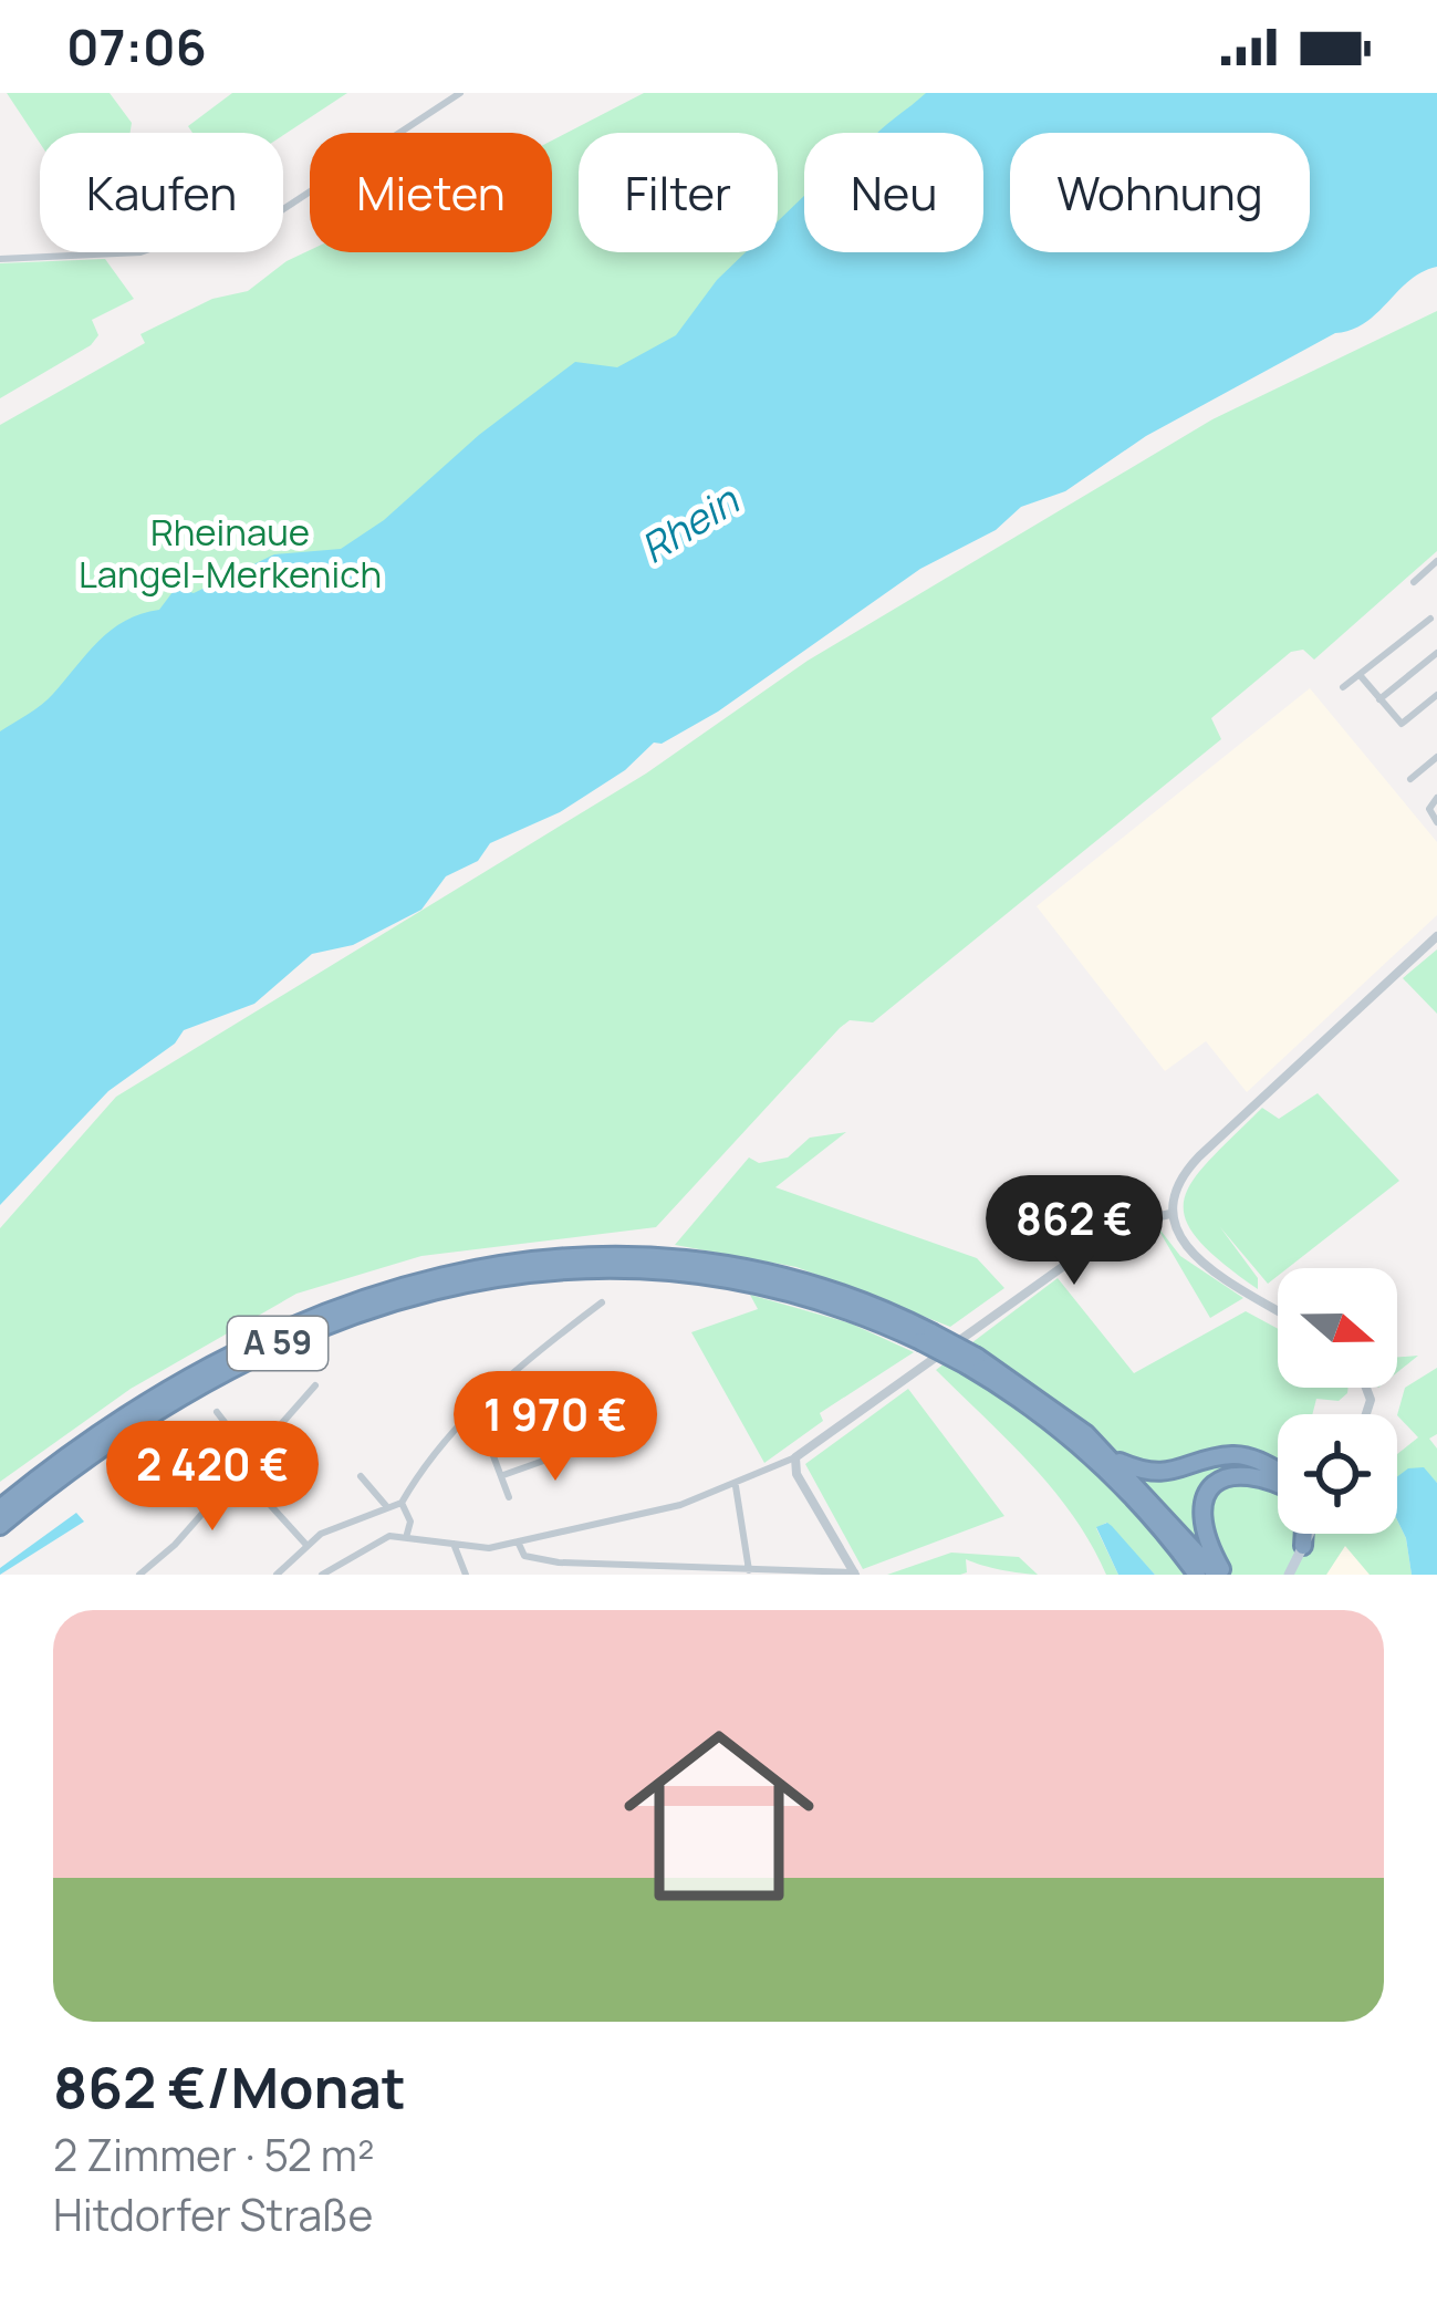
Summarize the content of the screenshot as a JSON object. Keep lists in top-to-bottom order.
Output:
{
  "streets": {
    "highway": ["A 59"]
  },
  "water": ["Rhein"],
  "parks": ["Rheinaue Langel-Merkenich"],
  "north": "right",
  "page": {
    "status": "07:06",
    "chip": [
      "Kaufen",
      "Mieten",
      "Filter",
      "Neu",
      "Wohnung"
    ],
    "price": ["862 €", "1 970 €", "2 420 €"],
    "list": [
      {
        "name": "862 €/Monat",
        "note": "2 Zimmer · 52 m² · Hitdorfer Straße"
      }
    ]
  }
}
